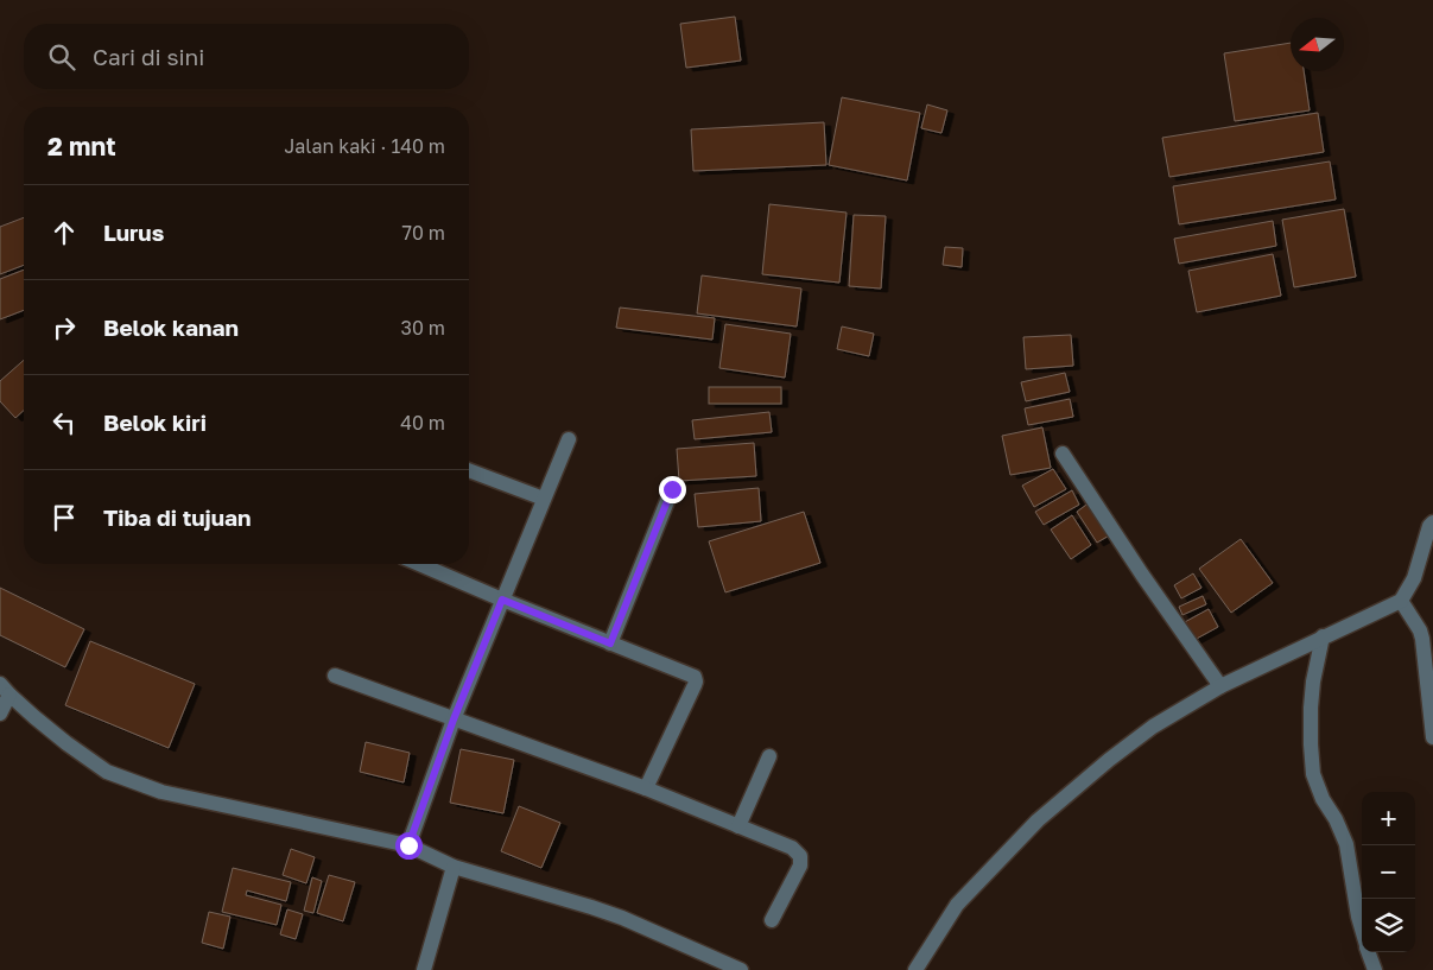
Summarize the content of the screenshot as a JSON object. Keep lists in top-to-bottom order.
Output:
{
  "north": "left",
  "page": {
    "search": "Cari di sini",
    "heading": ["2 mnt", "Jalan kaki · 140 m"],
    "list": [
      ["Lurus", "70 m"],
      ["Belok kanan", "30 m"],
      ["Belok kiri", "40 m"],
      "Tiba di tujuan"
    ],
    "map_buttons": ["+", "−"]
  }
}
